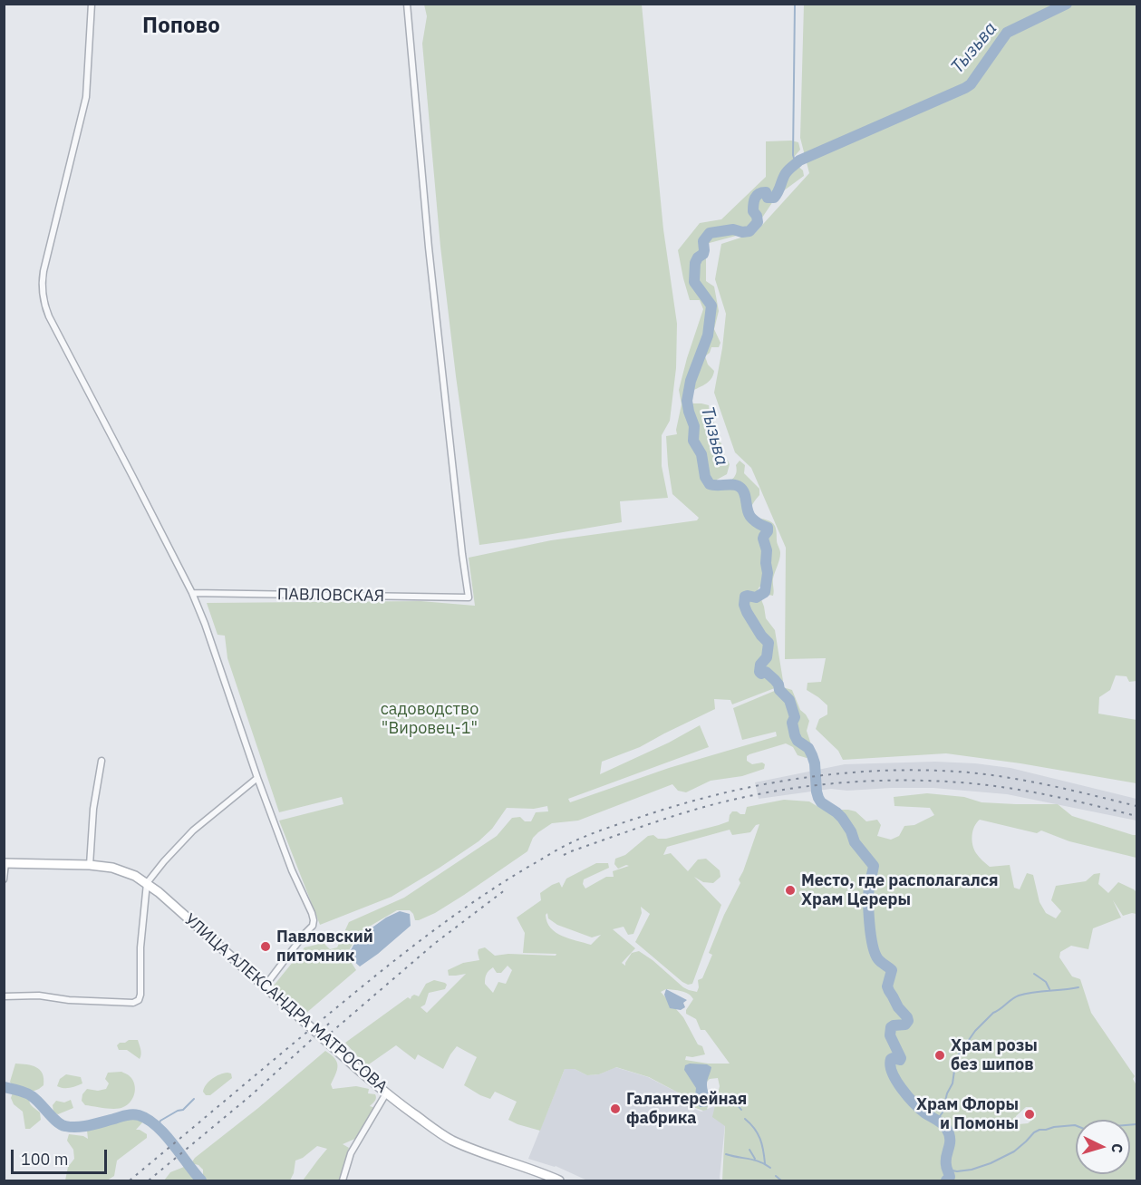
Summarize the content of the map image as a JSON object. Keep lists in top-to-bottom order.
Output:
{
  "streets": {
    "main road": ["УЛИЦА АЛЕКСАНДРА МАТРОСОВА"],
    "street": ["ПАВЛОВСКАЯ"]
  },
  "districts": ["Попово"],
  "water": ["Тызьва"],
  "parks": ["садоводство \"Вировец-1\""],
  "places": [
    "Место, где располагался Храм Цереры",
    "Павловский питомник",
    "Храм розы без шипов",
    "Галантерейная фабрика",
    "Храм Флоры и Помоны"
  ],
  "scale_bar": "100 m",
  "north": "right"
}
